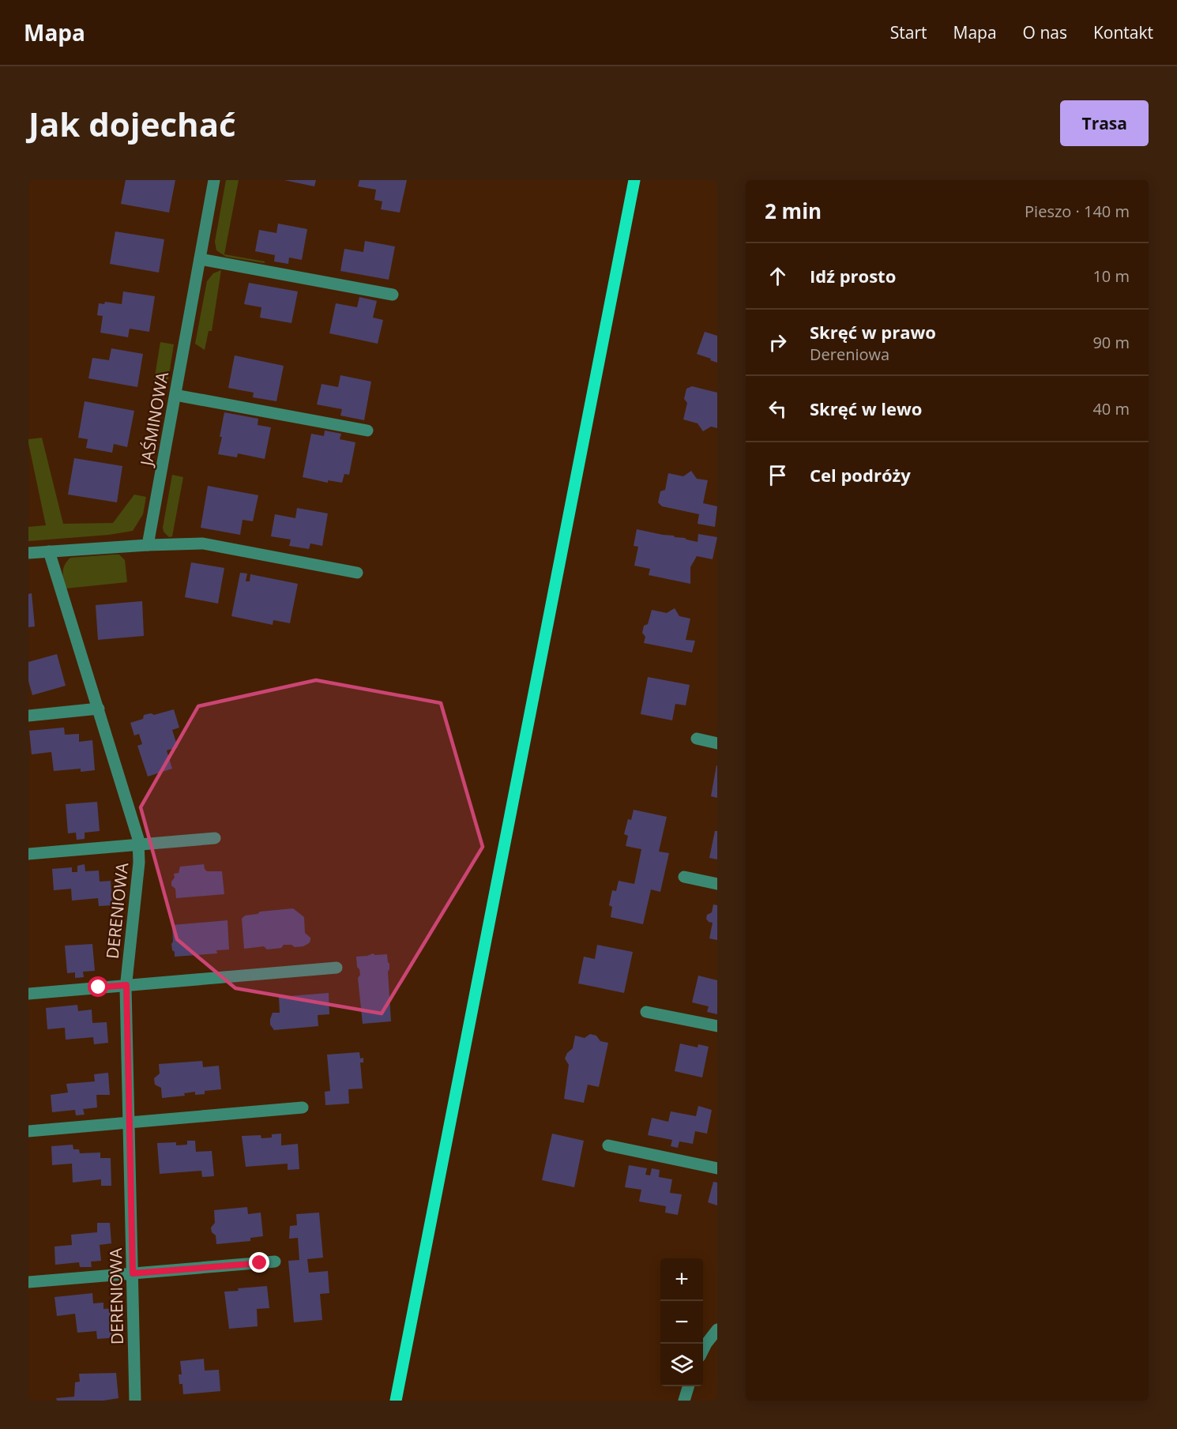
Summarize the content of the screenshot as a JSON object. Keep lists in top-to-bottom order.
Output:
{
  "streets": {
    "street": ["JAŚMINOWA", "DERENIOWA"]
  },
  "page": {
    "header": "Mapa",
    "nav": [
      "Start",
      "Mapa",
      "O nas",
      "Kontakt"
    ],
    "buttons": "Trasa",
    "title": "Jak dojechać",
    "heading": ["2 min", "Pieszo · 140 m"],
    "list": [
      ["Idź prosto", "10 m"],
      ["Skręć w prawo", "Dereniowa", "90 m"],
      ["Skręć w lewo", "40 m"],
      "Cel podróży"
    ],
    "map_buttons": ["+", "−"]
  }
}
